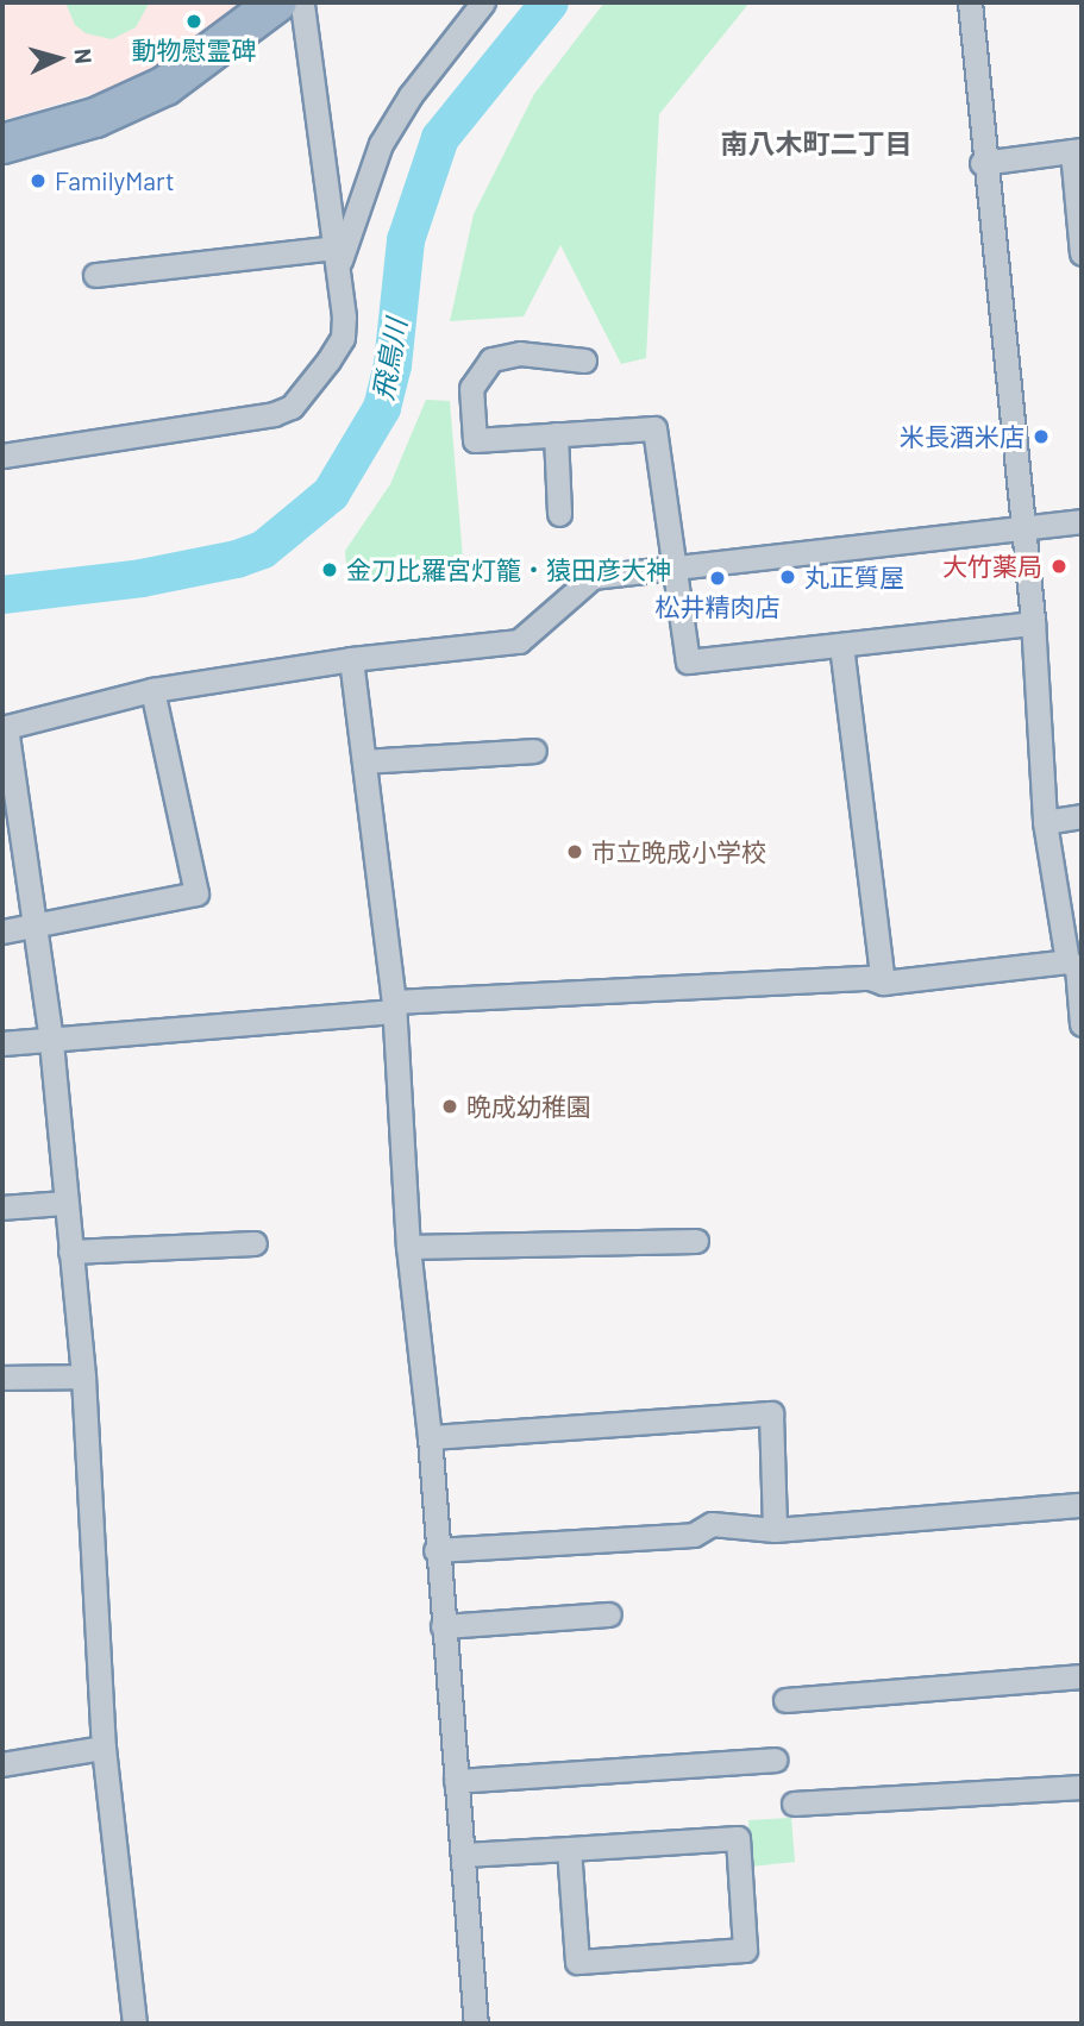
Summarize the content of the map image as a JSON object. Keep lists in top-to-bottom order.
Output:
{
  "districts": ["南八木町二丁目"],
  "water": ["飛鳥川"],
  "places": [
    "動物慰霊碑",
    "FamilyMart",
    "米長酒米店",
    "大竹薬局",
    "金刀比羅宮灯籠・猿田彦大神",
    "丸正質屋",
    "松井精肉店",
    "市立晩成小学校",
    "晩成幼稚園"
  ],
  "north": "right"
}
